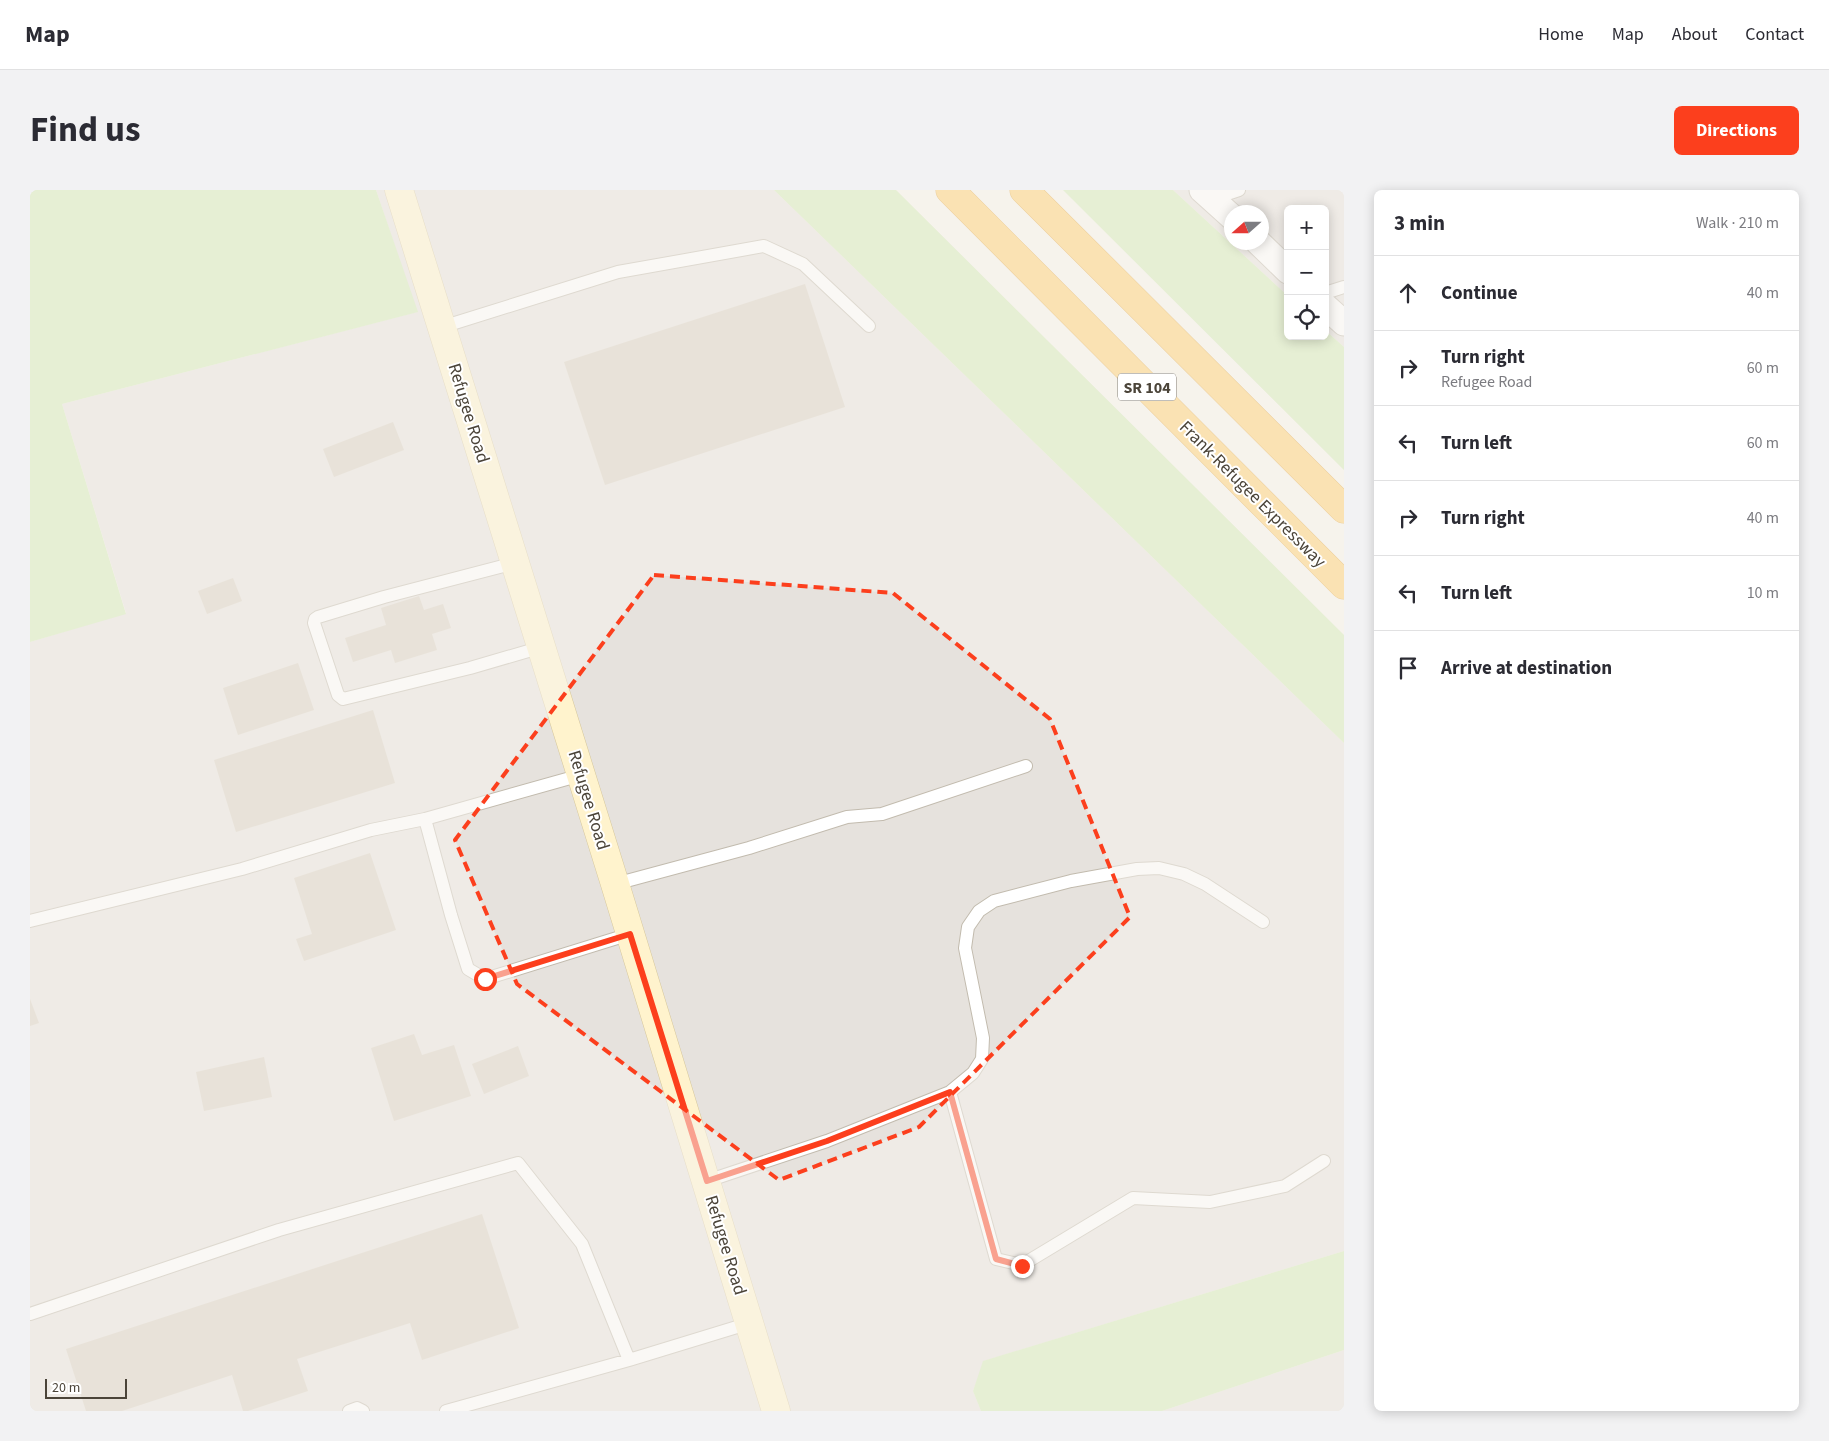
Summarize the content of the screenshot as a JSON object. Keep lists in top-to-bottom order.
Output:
{
  "streets": {
    "highway": ["SR 104", "Frank-Refugee Expressway"],
    "main road": ["Refugee Road"]
  },
  "scale_bar": "20 m",
  "north": "left",
  "page": {
    "header": "Map",
    "nav": [
      "Home",
      "Map",
      "About",
      "Contact"
    ],
    "title": "Find us",
    "buttons": "Directions",
    "heading": ["3 min", "Walk · 210 m"],
    "map_buttons": ["+", "−"],
    "list": [
      ["Continue", "40 m"],
      ["Turn right", "Refugee Road", "60 m"],
      ["Turn left", "60 m"],
      ["Turn right", "40 m"],
      ["Turn left", "10 m"],
      "Arrive at destination"
    ],
    "scale": "20 m"
  }
}
